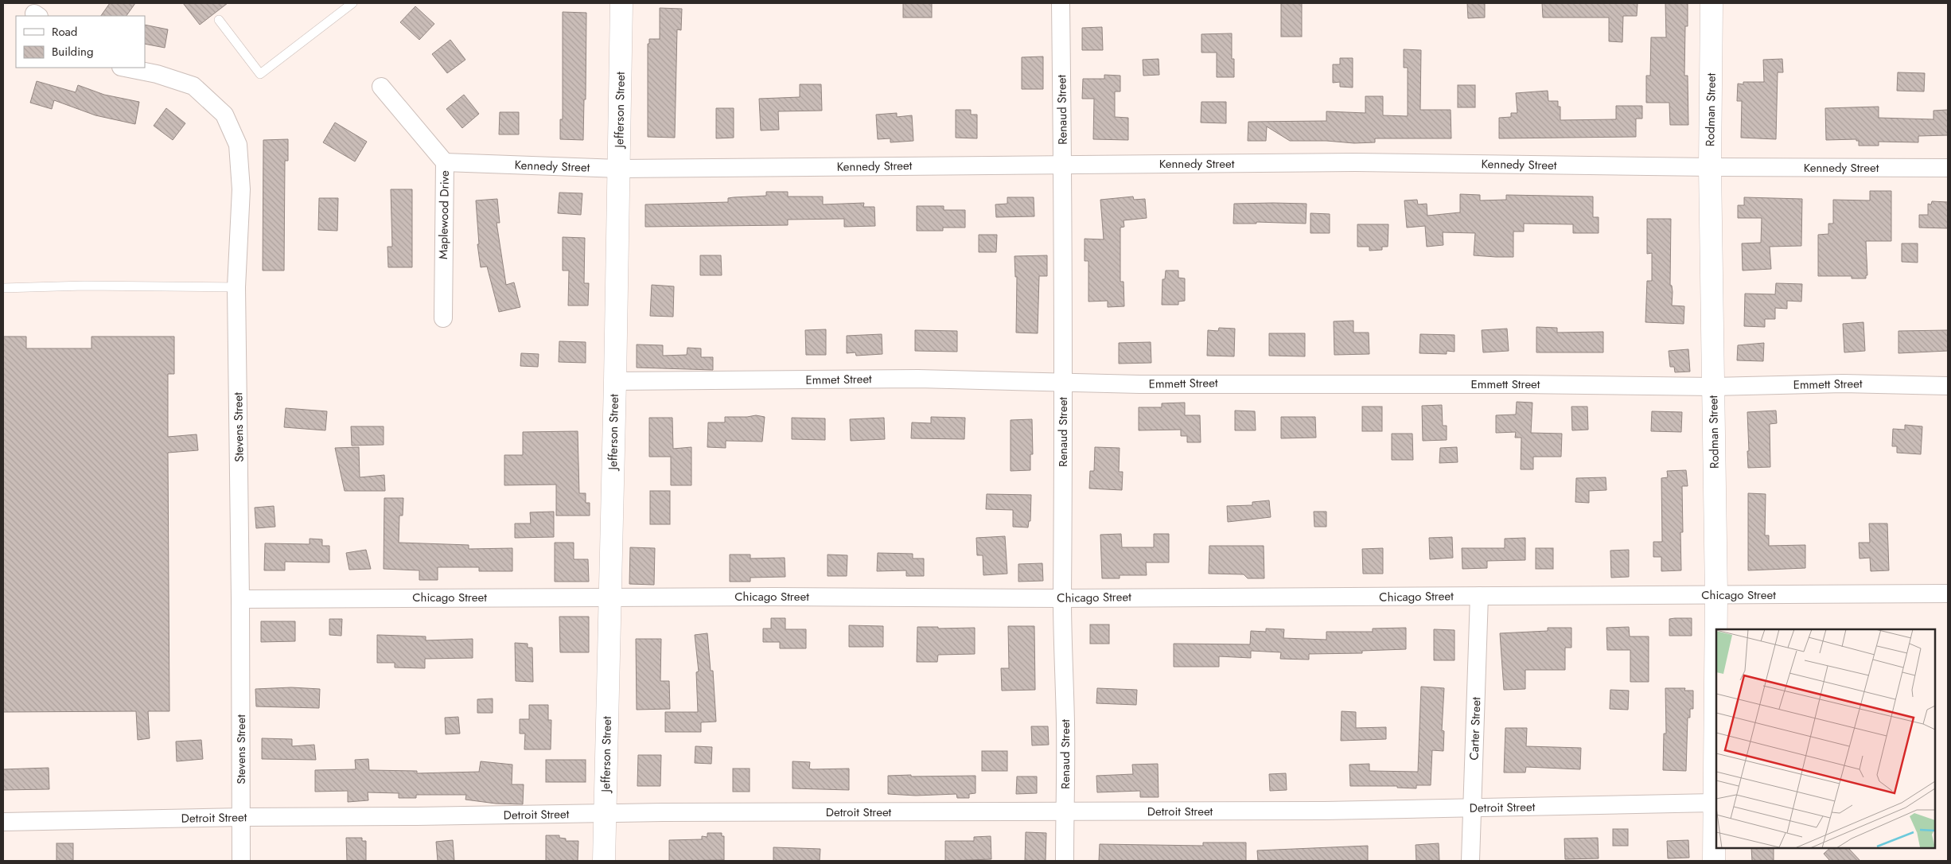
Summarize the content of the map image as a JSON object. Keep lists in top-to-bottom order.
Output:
{
  "streets": {
    "street": [
      "Jefferson Street",
      "Renaud Street",
      "Rodman Street",
      "Kennedy Street",
      "Maplewood Drive",
      "Emmet Street",
      "Emmett Street",
      "Stevens Street",
      "Chicago Street",
      "Carter Street",
      "Detroit Street"
    ]
  },
  "crossings": [
    ["Jefferson Street", "Kennedy Street"],
    ["Jefferson Street", "Emmet Street"],
    ["Jefferson Street", "Chicago Street"],
    ["Jefferson Street", "Detroit Street"],
    ["Renaud Street", "Kennedy Street"],
    ["Renaud Street", "Emmet Street"],
    ["Renaud Street", "Emmett Street"],
    ["Renaud Street", "Chicago Street"],
    ["Renaud Street", "Detroit Street"],
    ["Rodman Street", "Kennedy Street"],
    ["Rodman Street", "Emmett Street"],
    ["Rodman Street", "Chicago Street"],
    ["Rodman Street", "Detroit Street"],
    ["Kennedy Street", "Maplewood Drive"],
    ["Emmet Street", "Emmett Street"],
    ["Stevens Street", "Chicago Street"],
    ["Stevens Street", "Detroit Street"],
    ["Chicago Street", "Carter Street"],
    ["Carter Street", "Detroit Street"]
  ],
  "legend": ["Road", "Building"]
}
